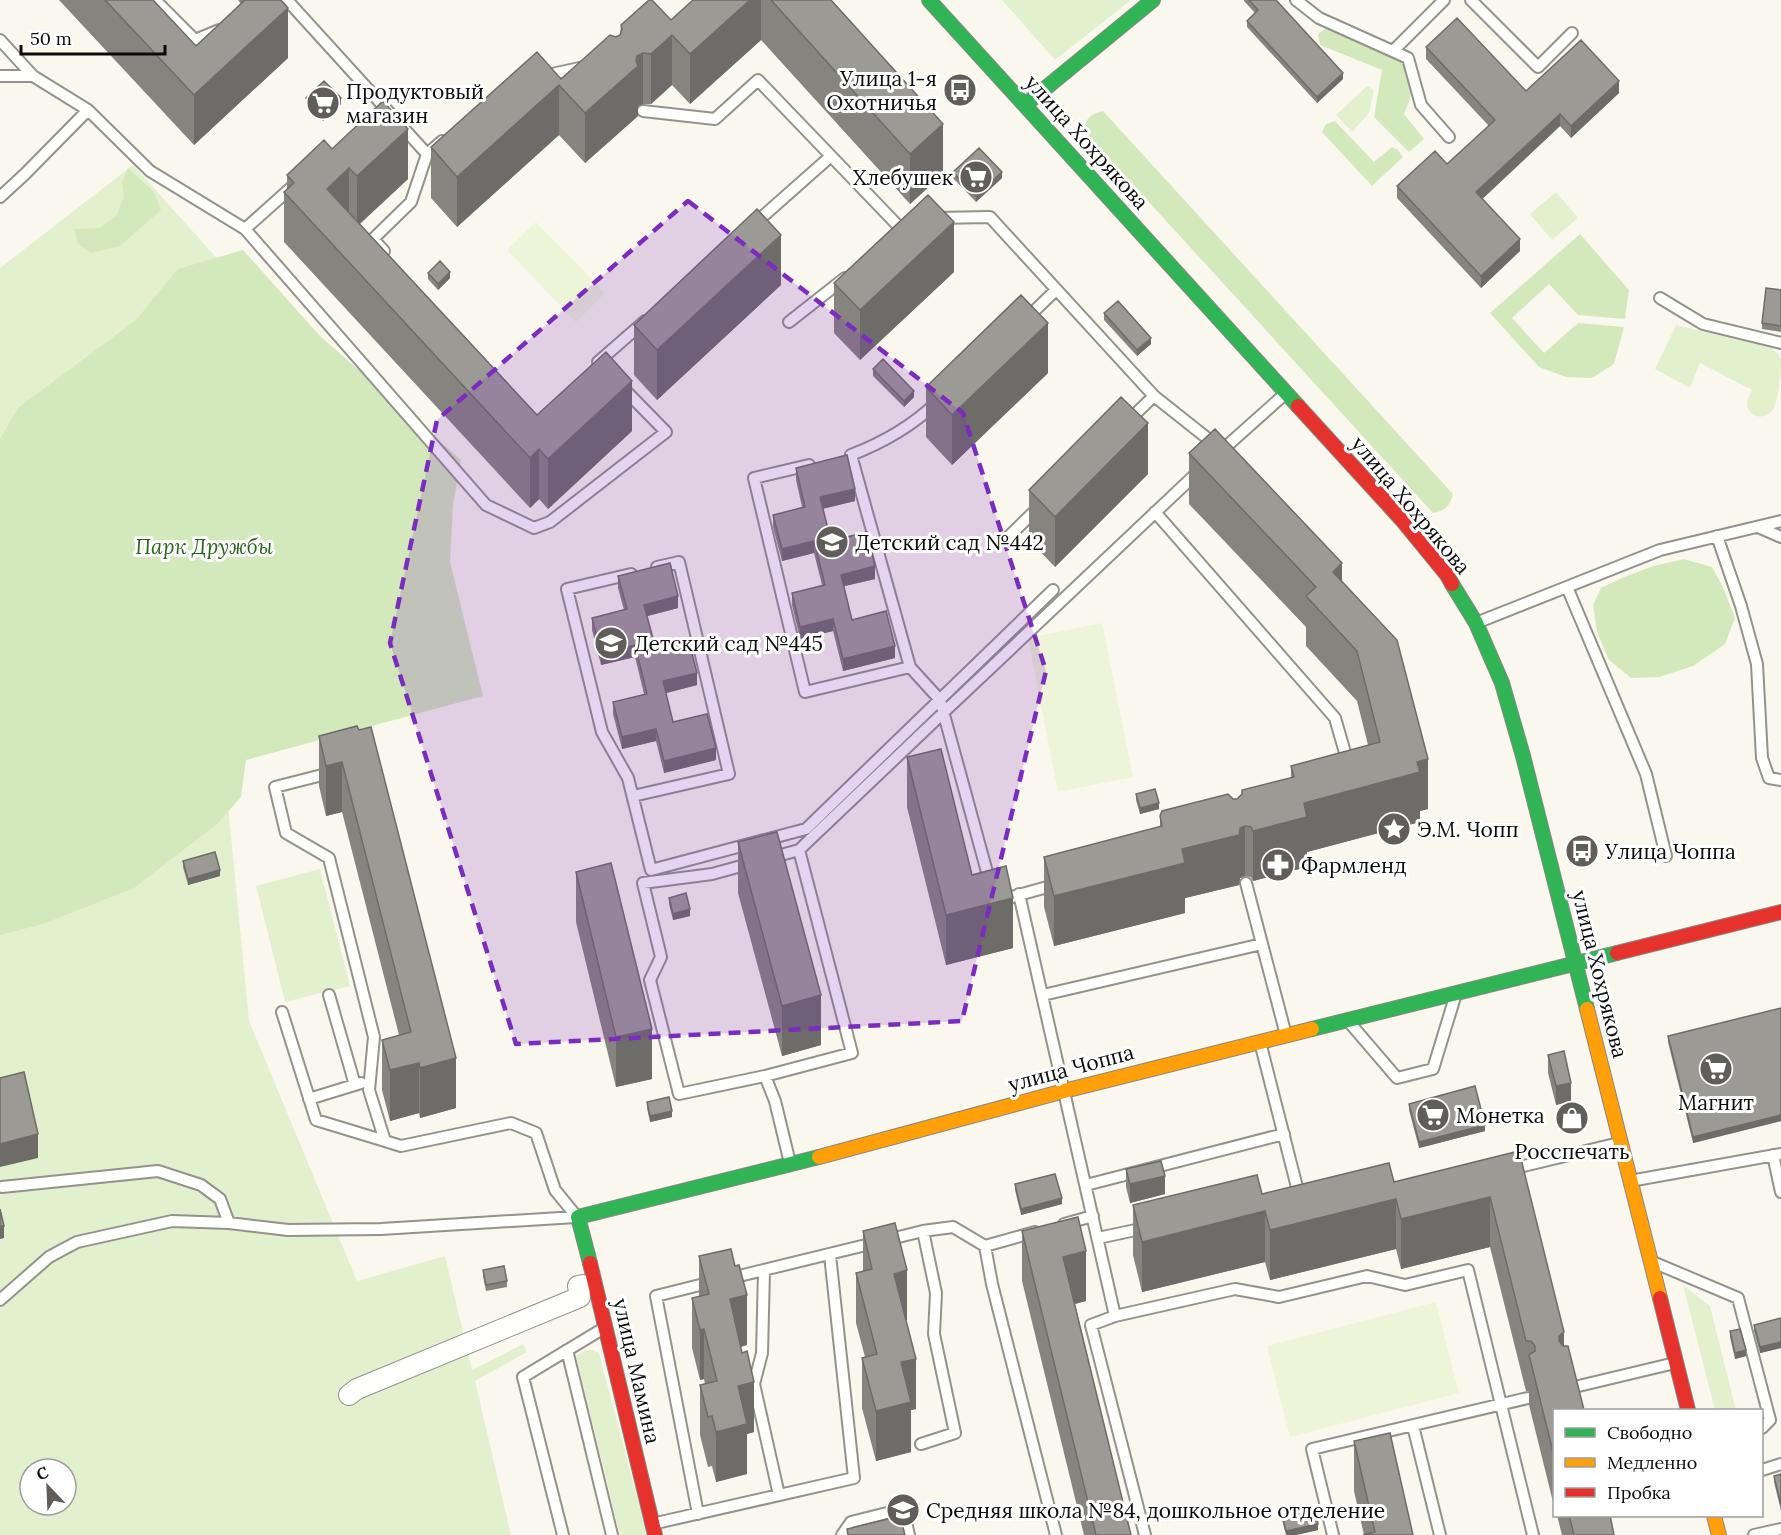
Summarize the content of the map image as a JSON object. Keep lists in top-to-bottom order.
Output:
{
  "streets": {
    "street": ["улица Хохрякова", "улица Чоппа", "улица Мамина"]
  },
  "crossings": [
    ["улица Хохрякова", "улица Чоппа"],
    ["улица Чоппа", "улица Мамина"]
  ],
  "parks": ["Парк Дружбы"],
  "places": {
    "bus stop": ["Улица 1-я Охотничья", "Улица Чоппа"],
    "supermarket": [
      "Продуктовый магазин",
      "Хлебушек",
      "Магнит",
      "Монетка"
    ],
    "school or university": ["Детский сад №442", "Детский сад №445", "Средняя школа №84, дошкольное отделение"],
    "place": ["Э.М. Чопп"],
    "pharmacy": ["Фармленд"],
    "shop": ["Росспечать"]
  },
  "legend": ["Свободно", "Медленно", "Пробка"],
  "scale_bar": "50 m",
  "north": "top left"
}
